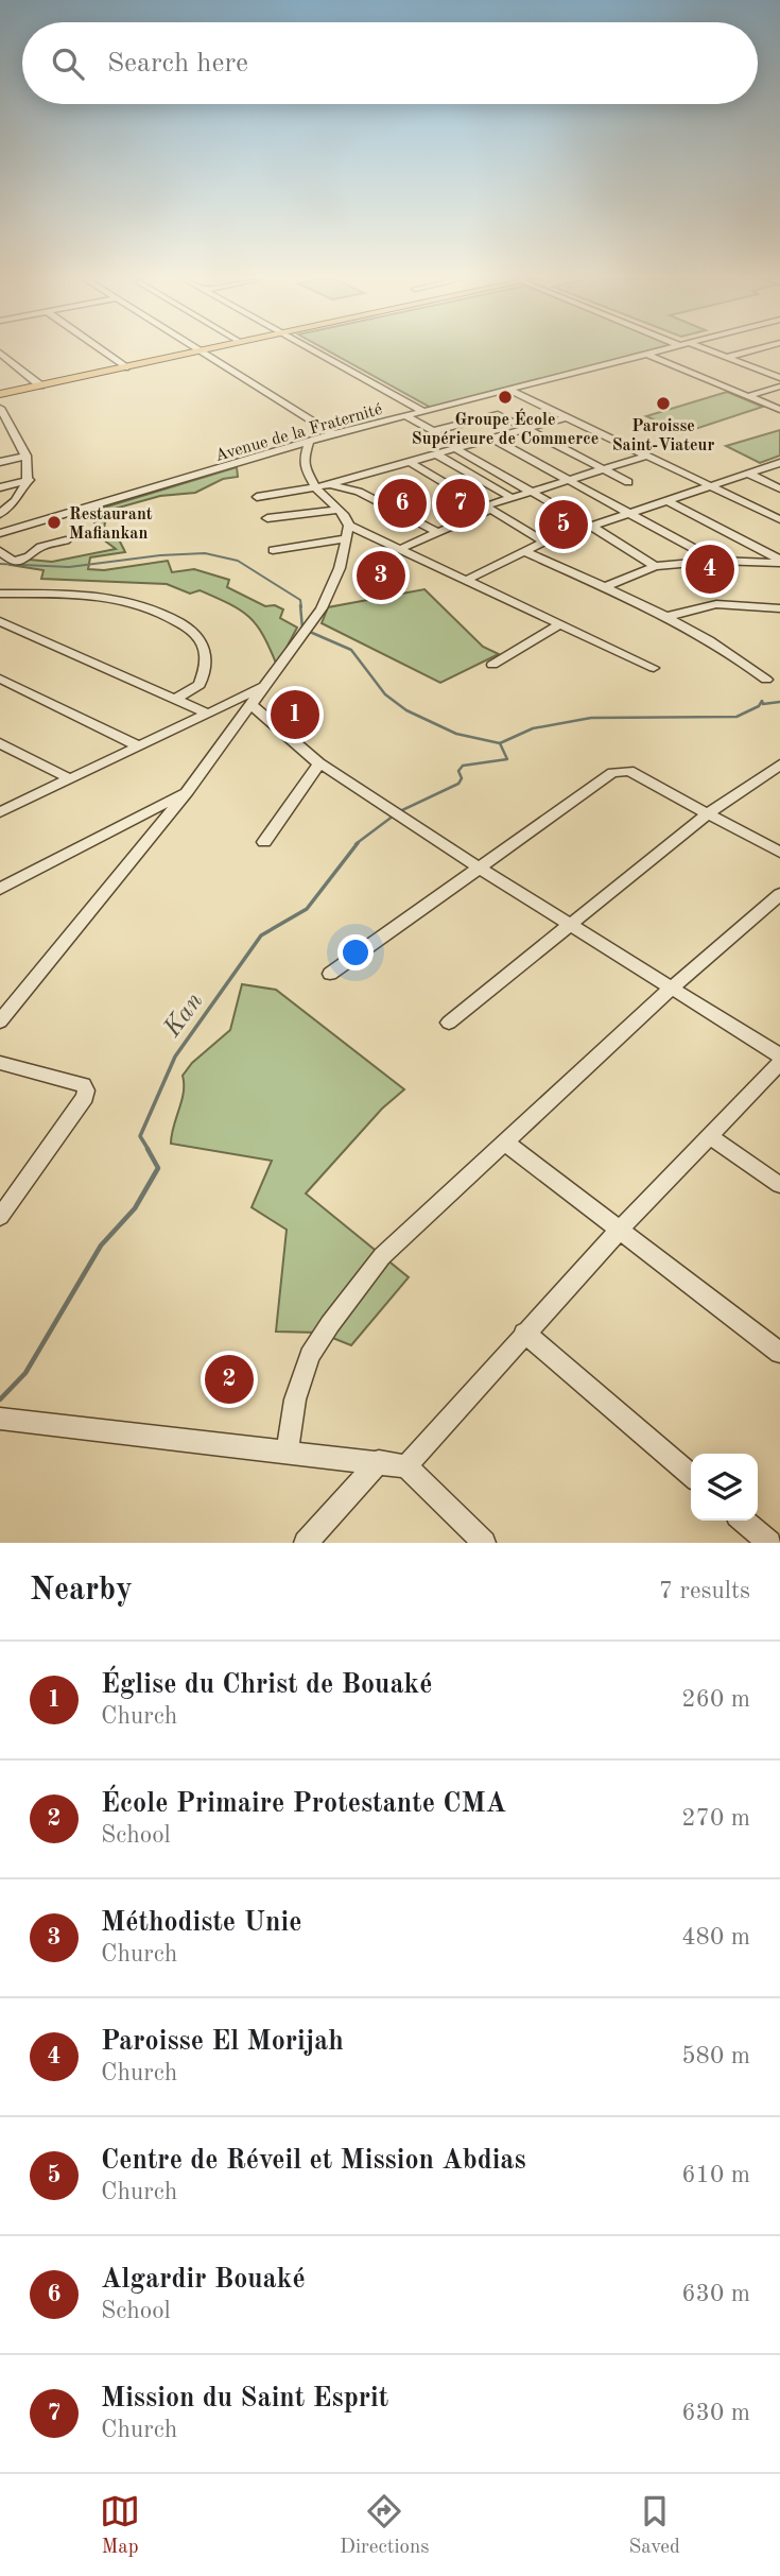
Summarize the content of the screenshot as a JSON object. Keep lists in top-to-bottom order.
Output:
{
  "streets": {
    "street": ["Avenue de la Fraternité"]
  },
  "water": ["Kan"],
  "places": ["Groupe École Supérieure de Commerce", "Paroisse Saint-Viateur", "Restaurant Mafiankan"],
  "page": {
    "search": "Search here",
    "pins": [
      "6",
      "7",
      "5",
      "4",
      "3",
      "1",
      "2"
    ],
    "heading": ["Nearby", "7 results"],
    "list": [
      {
        "mark": "1",
        "name": "Église du Christ de Bouaké",
        "note": "Church",
        "value": "260 m"
      },
      {
        "mark": "2",
        "name": "École Primaire Protestante CMA",
        "note": "School",
        "value": "270 m"
      },
      {
        "mark": "3",
        "name": "Méthodiste Unie",
        "note": "Church",
        "value": "480 m"
      },
      {
        "mark": "4",
        "name": "Paroisse El Morijah",
        "note": "Church",
        "value": "580 m"
      },
      {
        "mark": "5",
        "name": "Centre de Réveil et Mission Abdias",
        "note": "Church",
        "value": "610 m"
      },
      {
        "mark": "6",
        "name": "Algardir Bouaké",
        "note": "School",
        "value": "630 m"
      },
      {
        "mark": "7",
        "name": "Mission du Saint Esprit",
        "note": "Church",
        "value": "630 m"
      }
    ],
    "nav": ["Map", "Directions", "Saved"]
  }
}
